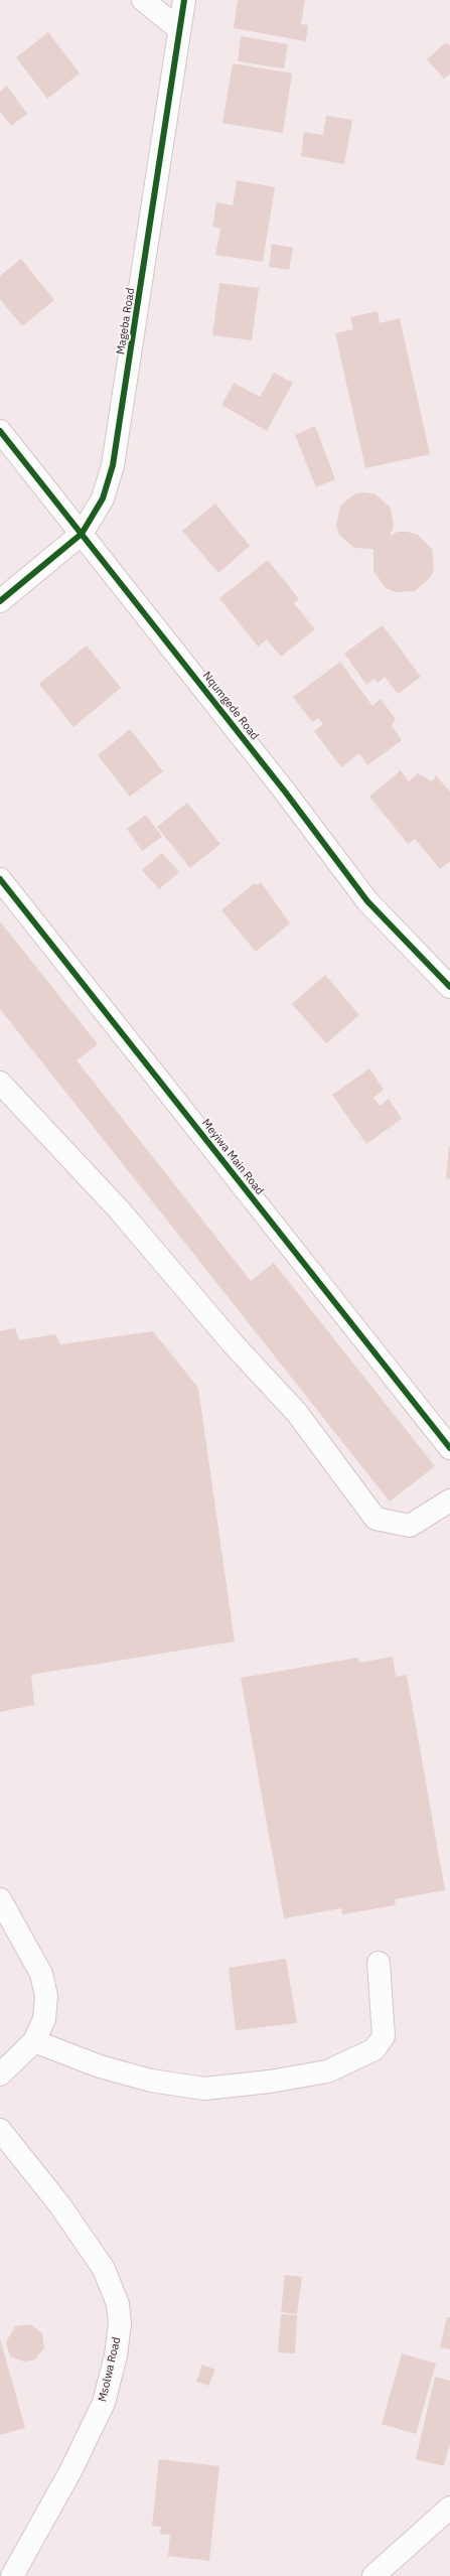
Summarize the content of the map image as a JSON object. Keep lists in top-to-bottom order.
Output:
{
  "streets": {
    "street": [
      "Mageba Road",
      "Nqumgede Road",
      "Meyiwa Main Road",
      "Msolwa Road"
    ]
  },
  "crossings": [
    ["Mageba Road", "Nqumgede Road"]
  ]
}
